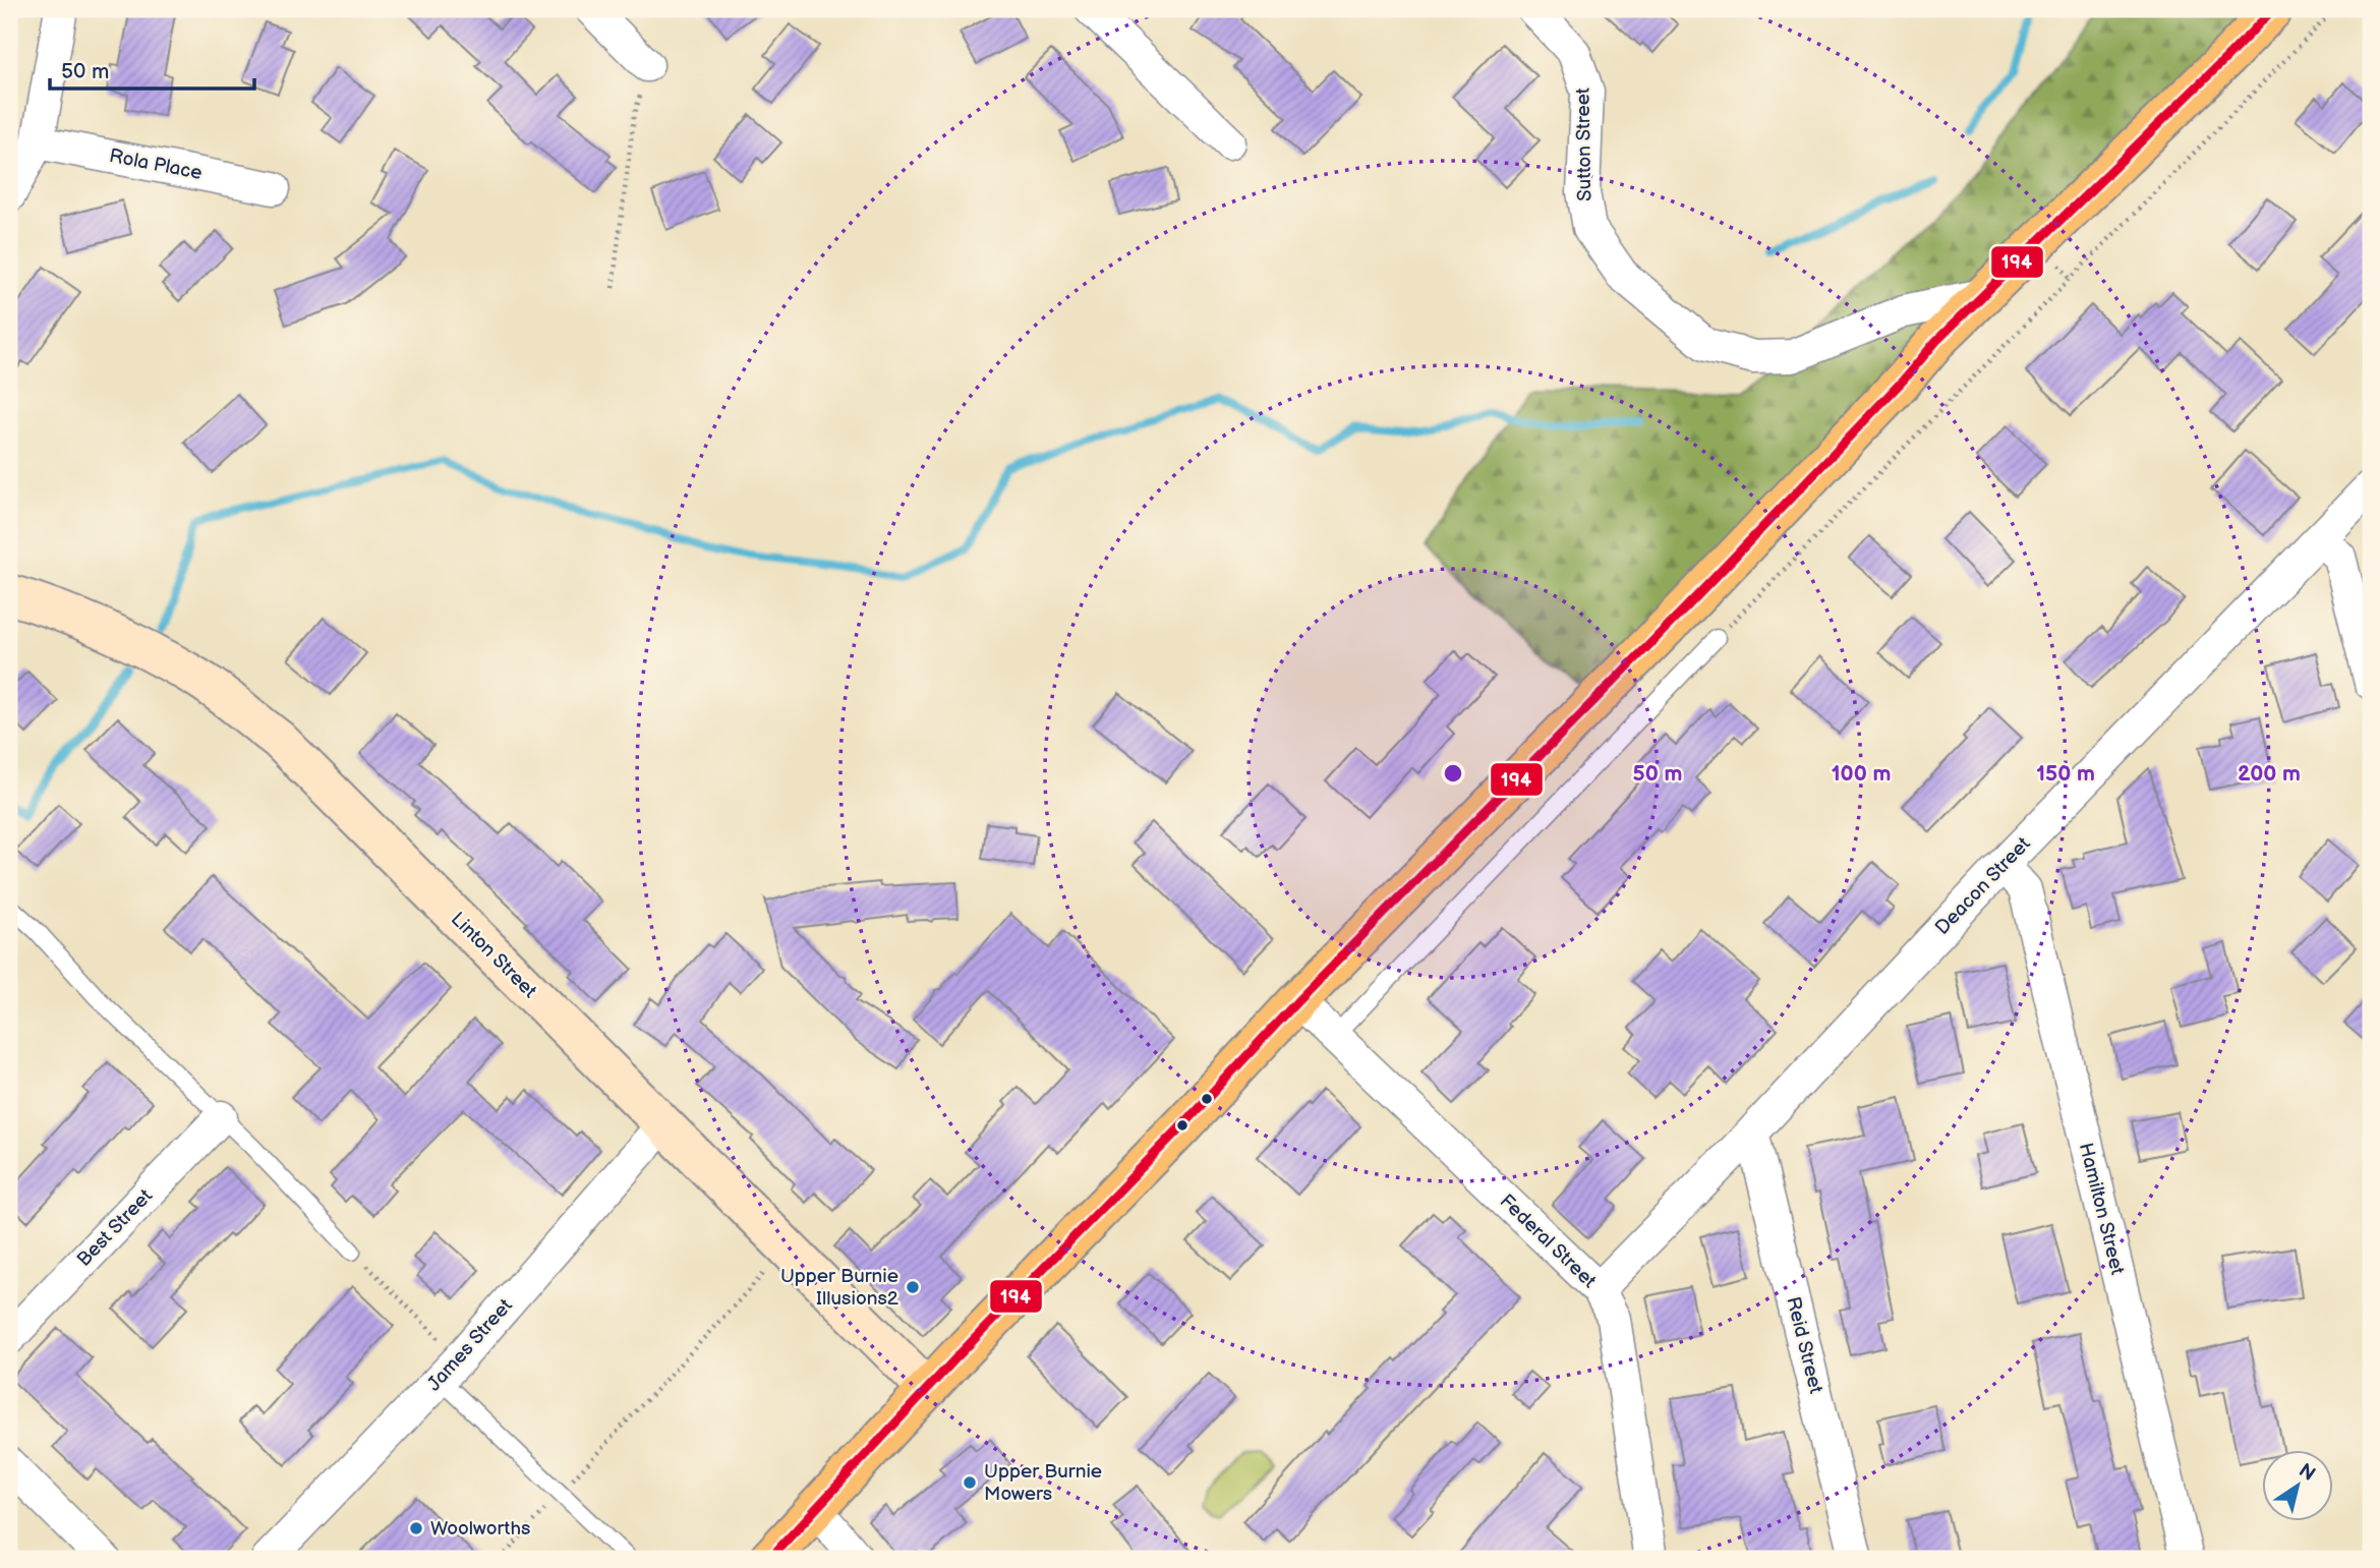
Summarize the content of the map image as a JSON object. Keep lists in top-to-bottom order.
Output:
{
  "streets": {
    "street": [
      "Sutton Street",
      "Rola Place",
      "Deacon Street",
      "Linton Street",
      "Hamilton Street",
      "Best Street",
      "Federal Street",
      "James Street",
      "Reid Street"
    ]
  },
  "crossings": [
    ["Deacon Street", "Hamilton Street"],
    ["Deacon Street", "Federal Street"],
    ["Deacon Street", "Reid Street"],
    ["Linton Street", "James Street"]
  ],
  "places": ["Upper Burnie Illusions2", "Upper Burnie Mowers", "Woolworths"],
  "lines": ["transit line 194"],
  "scale_bar": "50 m",
  "north": "top right",
  "rings": [
    "50 m",
    "100 m",
    "150 m",
    "200 m"
  ]
}
